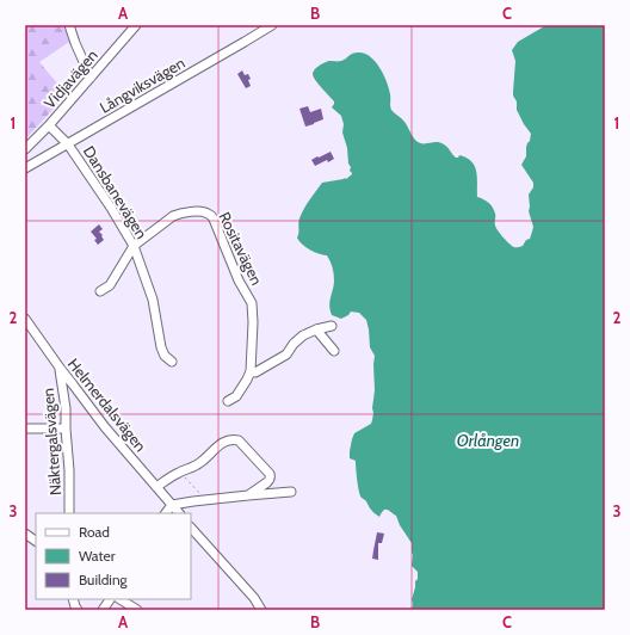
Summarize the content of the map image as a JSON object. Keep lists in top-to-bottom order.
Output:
{
  "streets": {
    "street": [
      "Vidjavägen",
      "Långviksvägen",
      "Dansbanevägen",
      "Rositavägen",
      "Helmerdalsvägen",
      "Näktergalsvägen"
    ]
  },
  "crossings": [
    ["Vidjavägen", "Dansbanevägen"],
    ["Långviksvägen", "Dansbanevägen"],
    ["Dansbanevägen", "Rositavägen"],
    ["Helmerdalsvägen", "Näktergalsvägen"]
  ],
  "water": ["Orlången"],
  "legend": ["Road", "Water", "Building"],
  "grid": {
    "columns": ["A", "B", "C"],
    "rows": ["1", "2", "3"]
  }
}
